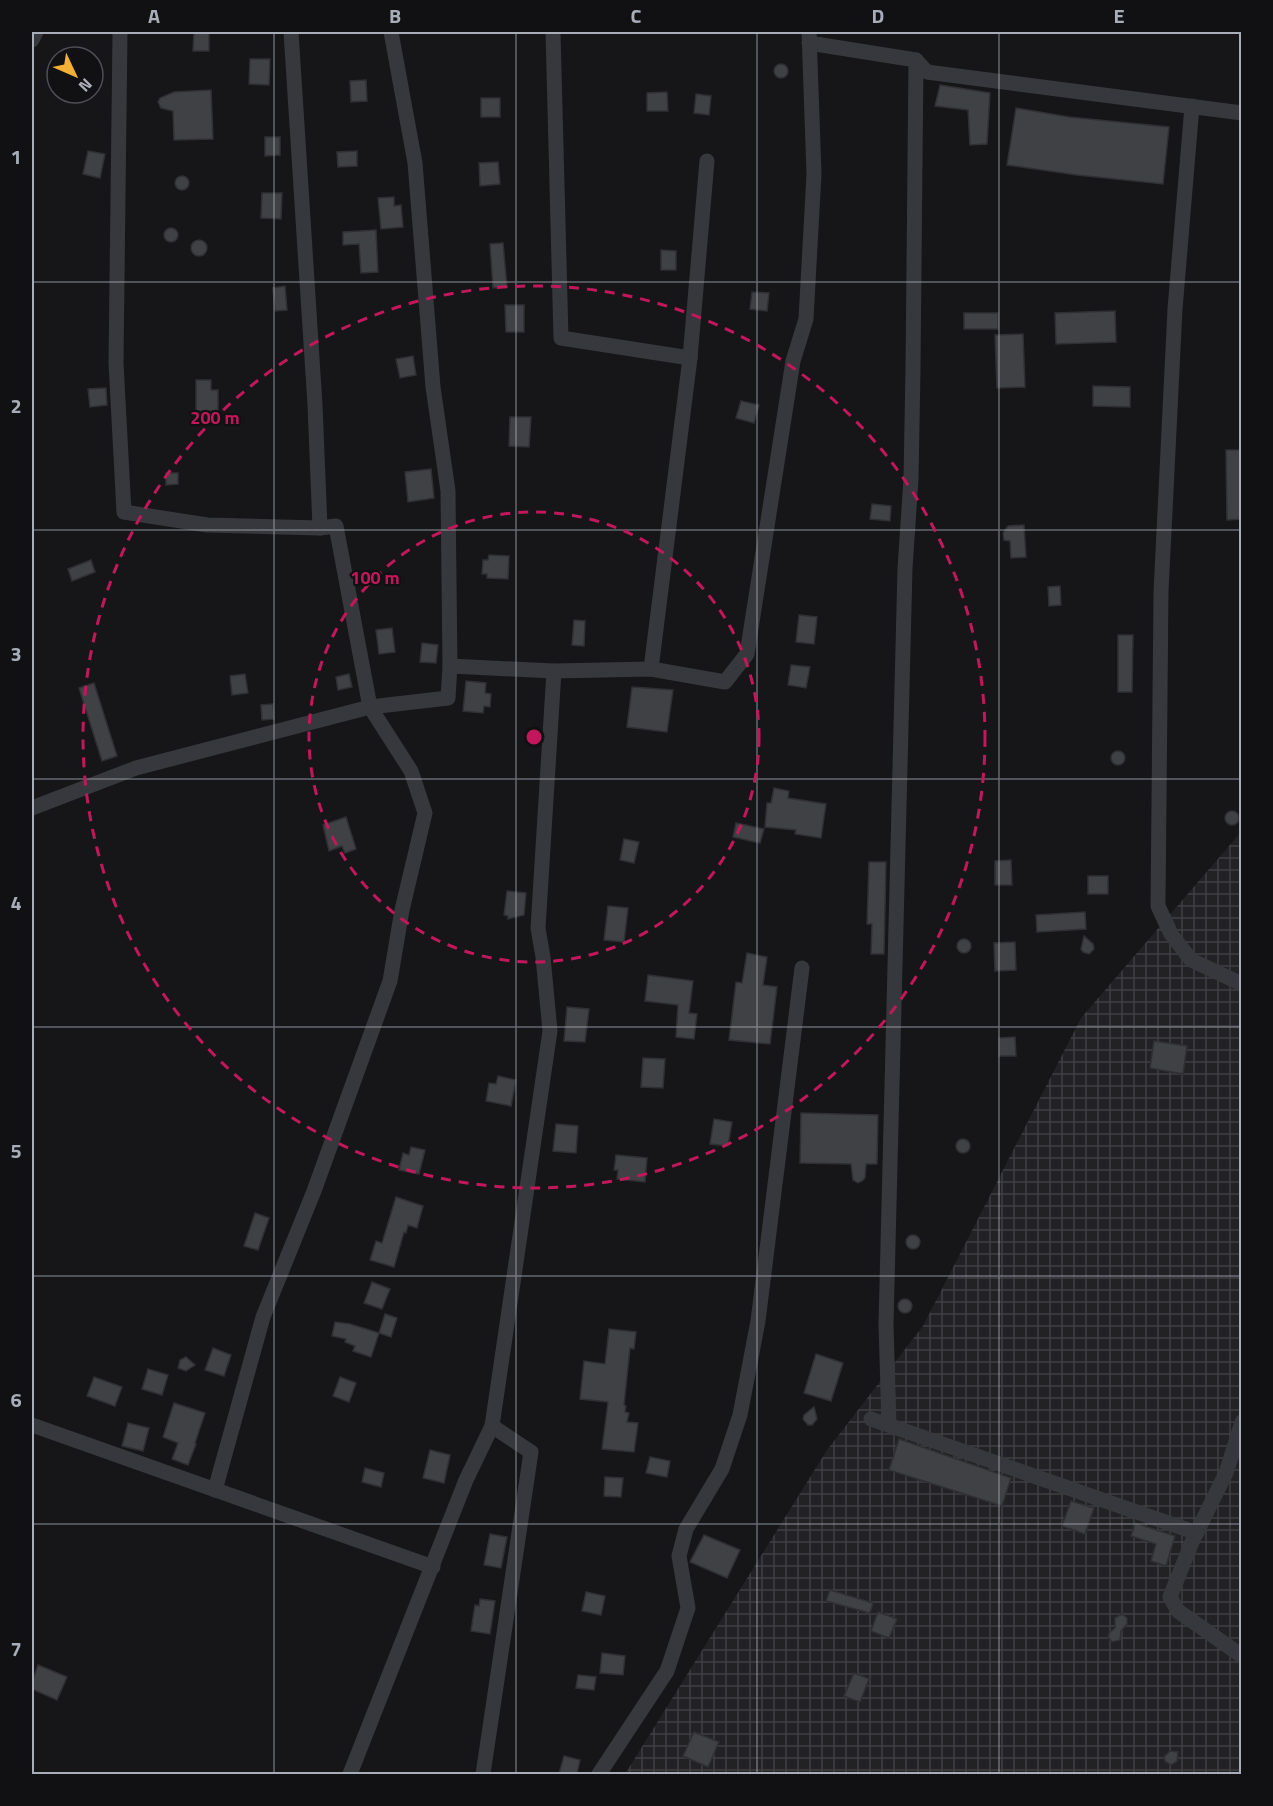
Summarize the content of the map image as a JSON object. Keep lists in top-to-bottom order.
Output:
{
  "north": "bottom right",
  "grid": {
    "columns": [
      "A",
      "B",
      "C",
      "D",
      "E"
    ],
    "rows": [
      "1",
      "2",
      "3",
      "4",
      "5",
      "6",
      "7"
    ]
  },
  "rings": ["200 m", "100 m"]
}
